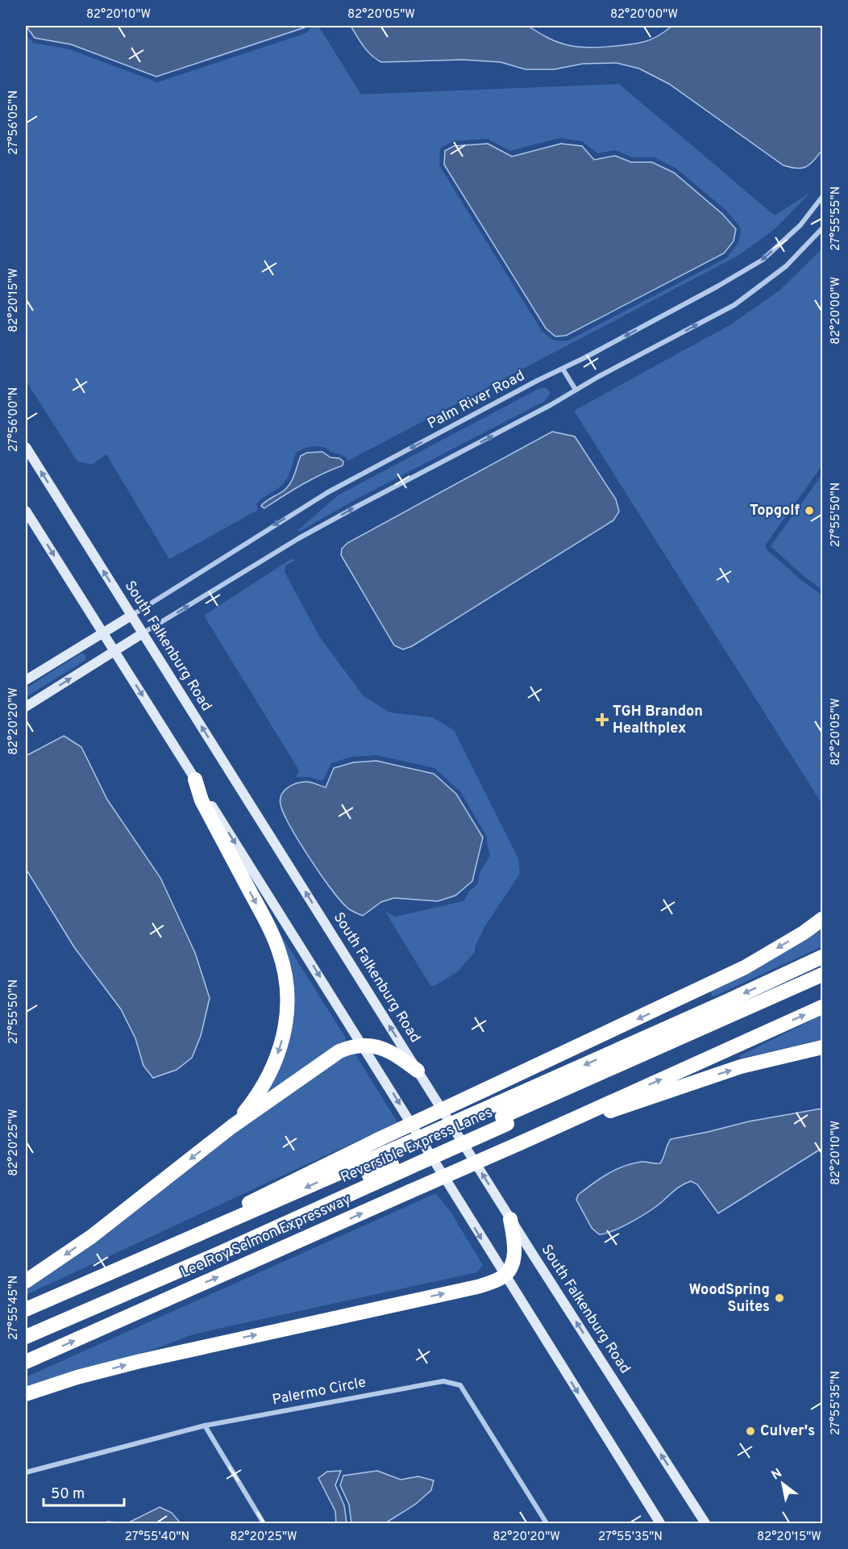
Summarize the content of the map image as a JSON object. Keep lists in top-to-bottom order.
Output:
{
  "streets": {
    "highway": ["Reversible Express Lanes", "Lee Roy Selmon Expressway"],
    "street": ["Palm River Road", "South Falkenburg Road", "Palermo Circle"]
  },
  "crossings": [
    ["Palm River Road", "South Falkenburg Road"]
  ],
  "places": {
    "other": ["Topgolf", "WoodSpring Suites", "Culver's"],
    "health": ["TGH Brandon Healthplex"]
  },
  "scale_bar": "50 m",
  "north": "top left",
  "coordinates": [
    "82°20'10\"W",
    "82°20'05\"W",
    "82°20'00\"W",
    "27°56'05\"N",
    "27°55'55\"N",
    "82°20'15\"W",
    "27°56'00\"N",
    "27°55'50\"N",
    "82°20'20\"W",
    "82°20'25\"W",
    "27°55'45\"N",
    "27°55'35\"N",
    "27°55'40\"N"
  ]
}
